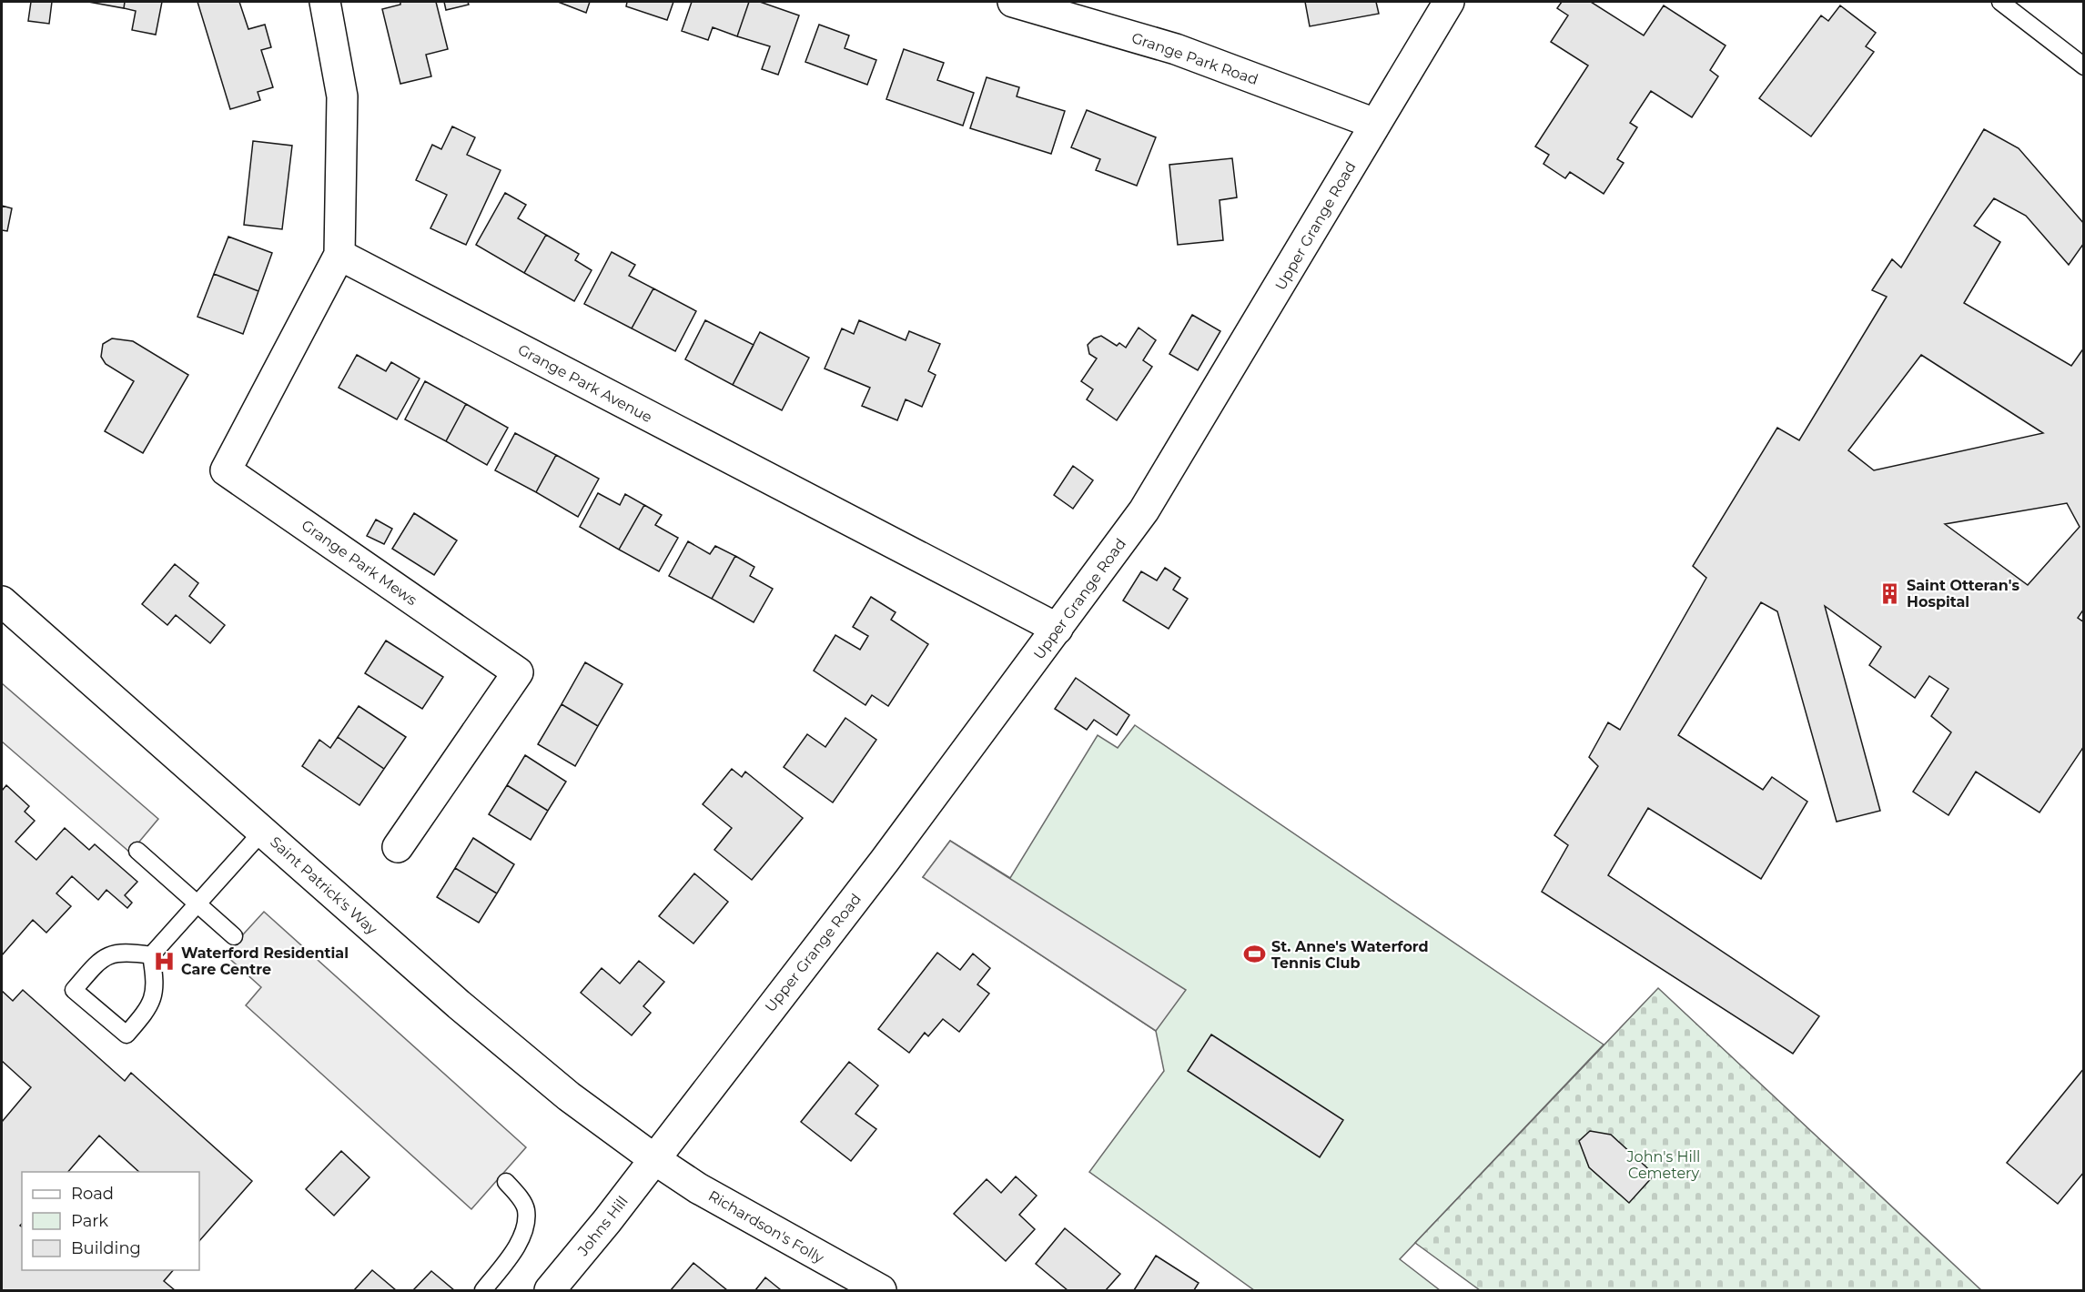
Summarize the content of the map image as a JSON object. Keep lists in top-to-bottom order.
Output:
{
  "streets": {
    "street": [
      "Grange Park Road",
      "Upper Grange Road",
      "Grange Park Avenue",
      "Grange Park Mews",
      "Saint Patrick's Way",
      "Johns Hill",
      "Richardson's Folly"
    ]
  },
  "crossings": [
    ["Grange Park Road", "Upper Grange Road"],
    ["Upper Grange Road", "Grange Park Avenue"],
    ["Upper Grange Road", "Saint Patrick's Way"],
    ["Upper Grange Road", "Johns Hill"],
    ["Upper Grange Road", "Richardson's Folly"],
    ["Grange Park Avenue", "Grange Park Mews"],
    ["Saint Patrick's Way", "Johns Hill"],
    ["Saint Patrick's Way", "Richardson's Folly"],
    ["Johns Hill", "Richardson's Folly"]
  ],
  "parks": ["John's Hill Cemetery"],
  "places": {
    "building": ["Saint Otteran's Hospital"],
    "sports": ["St. Anne's Waterford Tennis Club"],
    "hospital": ["Waterford Residential Care Centre"]
  },
  "legend": ["Road", "Park", "Building"]
}
